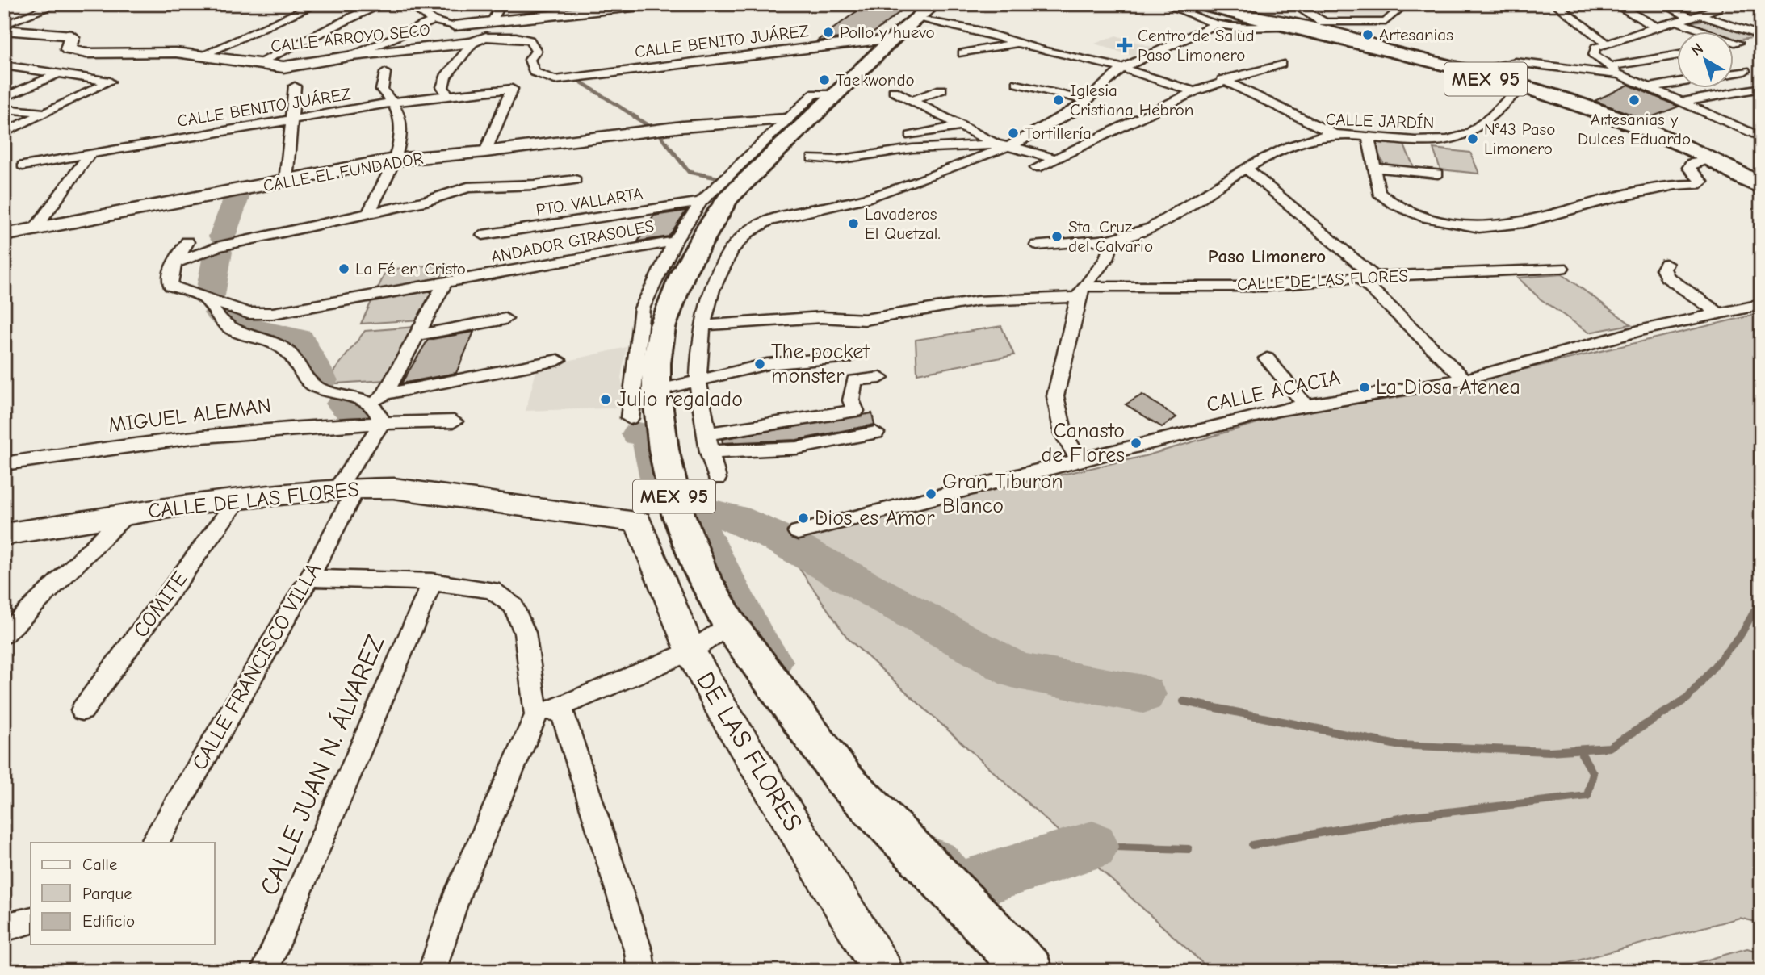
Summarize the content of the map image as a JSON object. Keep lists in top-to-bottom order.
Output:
{
  "streets": {
    "highway": ["MEX 95"],
    "street": [
      "CALLE ARROYO SECO",
      "CALLE BENITO JUÁREZ",
      "CALLE JARDÍN",
      "CALLE EL FUNDADOR",
      "PTO. VALLARTA",
      "ANDADOR GIRASOLES",
      "CALLE DE LAS FLORES",
      "CALLE ACACIA",
      "MIGUEL ALEMAN",
      "COMITE",
      "CALLE FRANCISCO VILLA",
      "DE LAS FLORES",
      "CALLE JUAN N. ÁLVAREZ"
    ]
  },
  "crossings": [
    ["CALLE ARROYO SECO", "CALLE BENITO JUÁREZ"],
    ["CALLE BENITO JUÁREZ", "MEX 95"],
    ["CALLE BENITO JUÁREZ", "CALLE EL FUNDADOR"],
    ["MEX 95", "CALLE JARDÍN"],
    ["CALLE DE LAS FLORES", "COMITE"],
    ["CALLE DE LAS FLORES", "CALLE FRANCISCO VILLA"],
    ["CALLE DE LAS FLORES", "DE LAS FLORES"],
    ["MIGUEL ALEMAN", "CALLE FRANCISCO VILLA"]
  ],
  "districts": ["Paso Limonero"],
  "places": {
    "other": [
      "Pollo y huevo",
      "Artesanias",
      "Taekwondo",
      "Iglesia Cristiana Hebron",
      "Artesanias y Dulces Eduardo",
      "Tortillería",
      "N°43 Paso Limonero",
      "Lavaderos El Quetzal.",
      "Sta. Cruz del Calvario",
      "La Fé en Cristo",
      "The pocket monster",
      "La Diosa Atenea",
      "Julio regalado",
      "Canasto de Flores",
      "Gran Tiburon Blanco",
      "Dios es Amor"
    ],
    "health": ["Centro de Salud Paso Limonero"]
  },
  "legend": ["Calle", "Parque", "Edificio"],
  "north": "top left"
}
